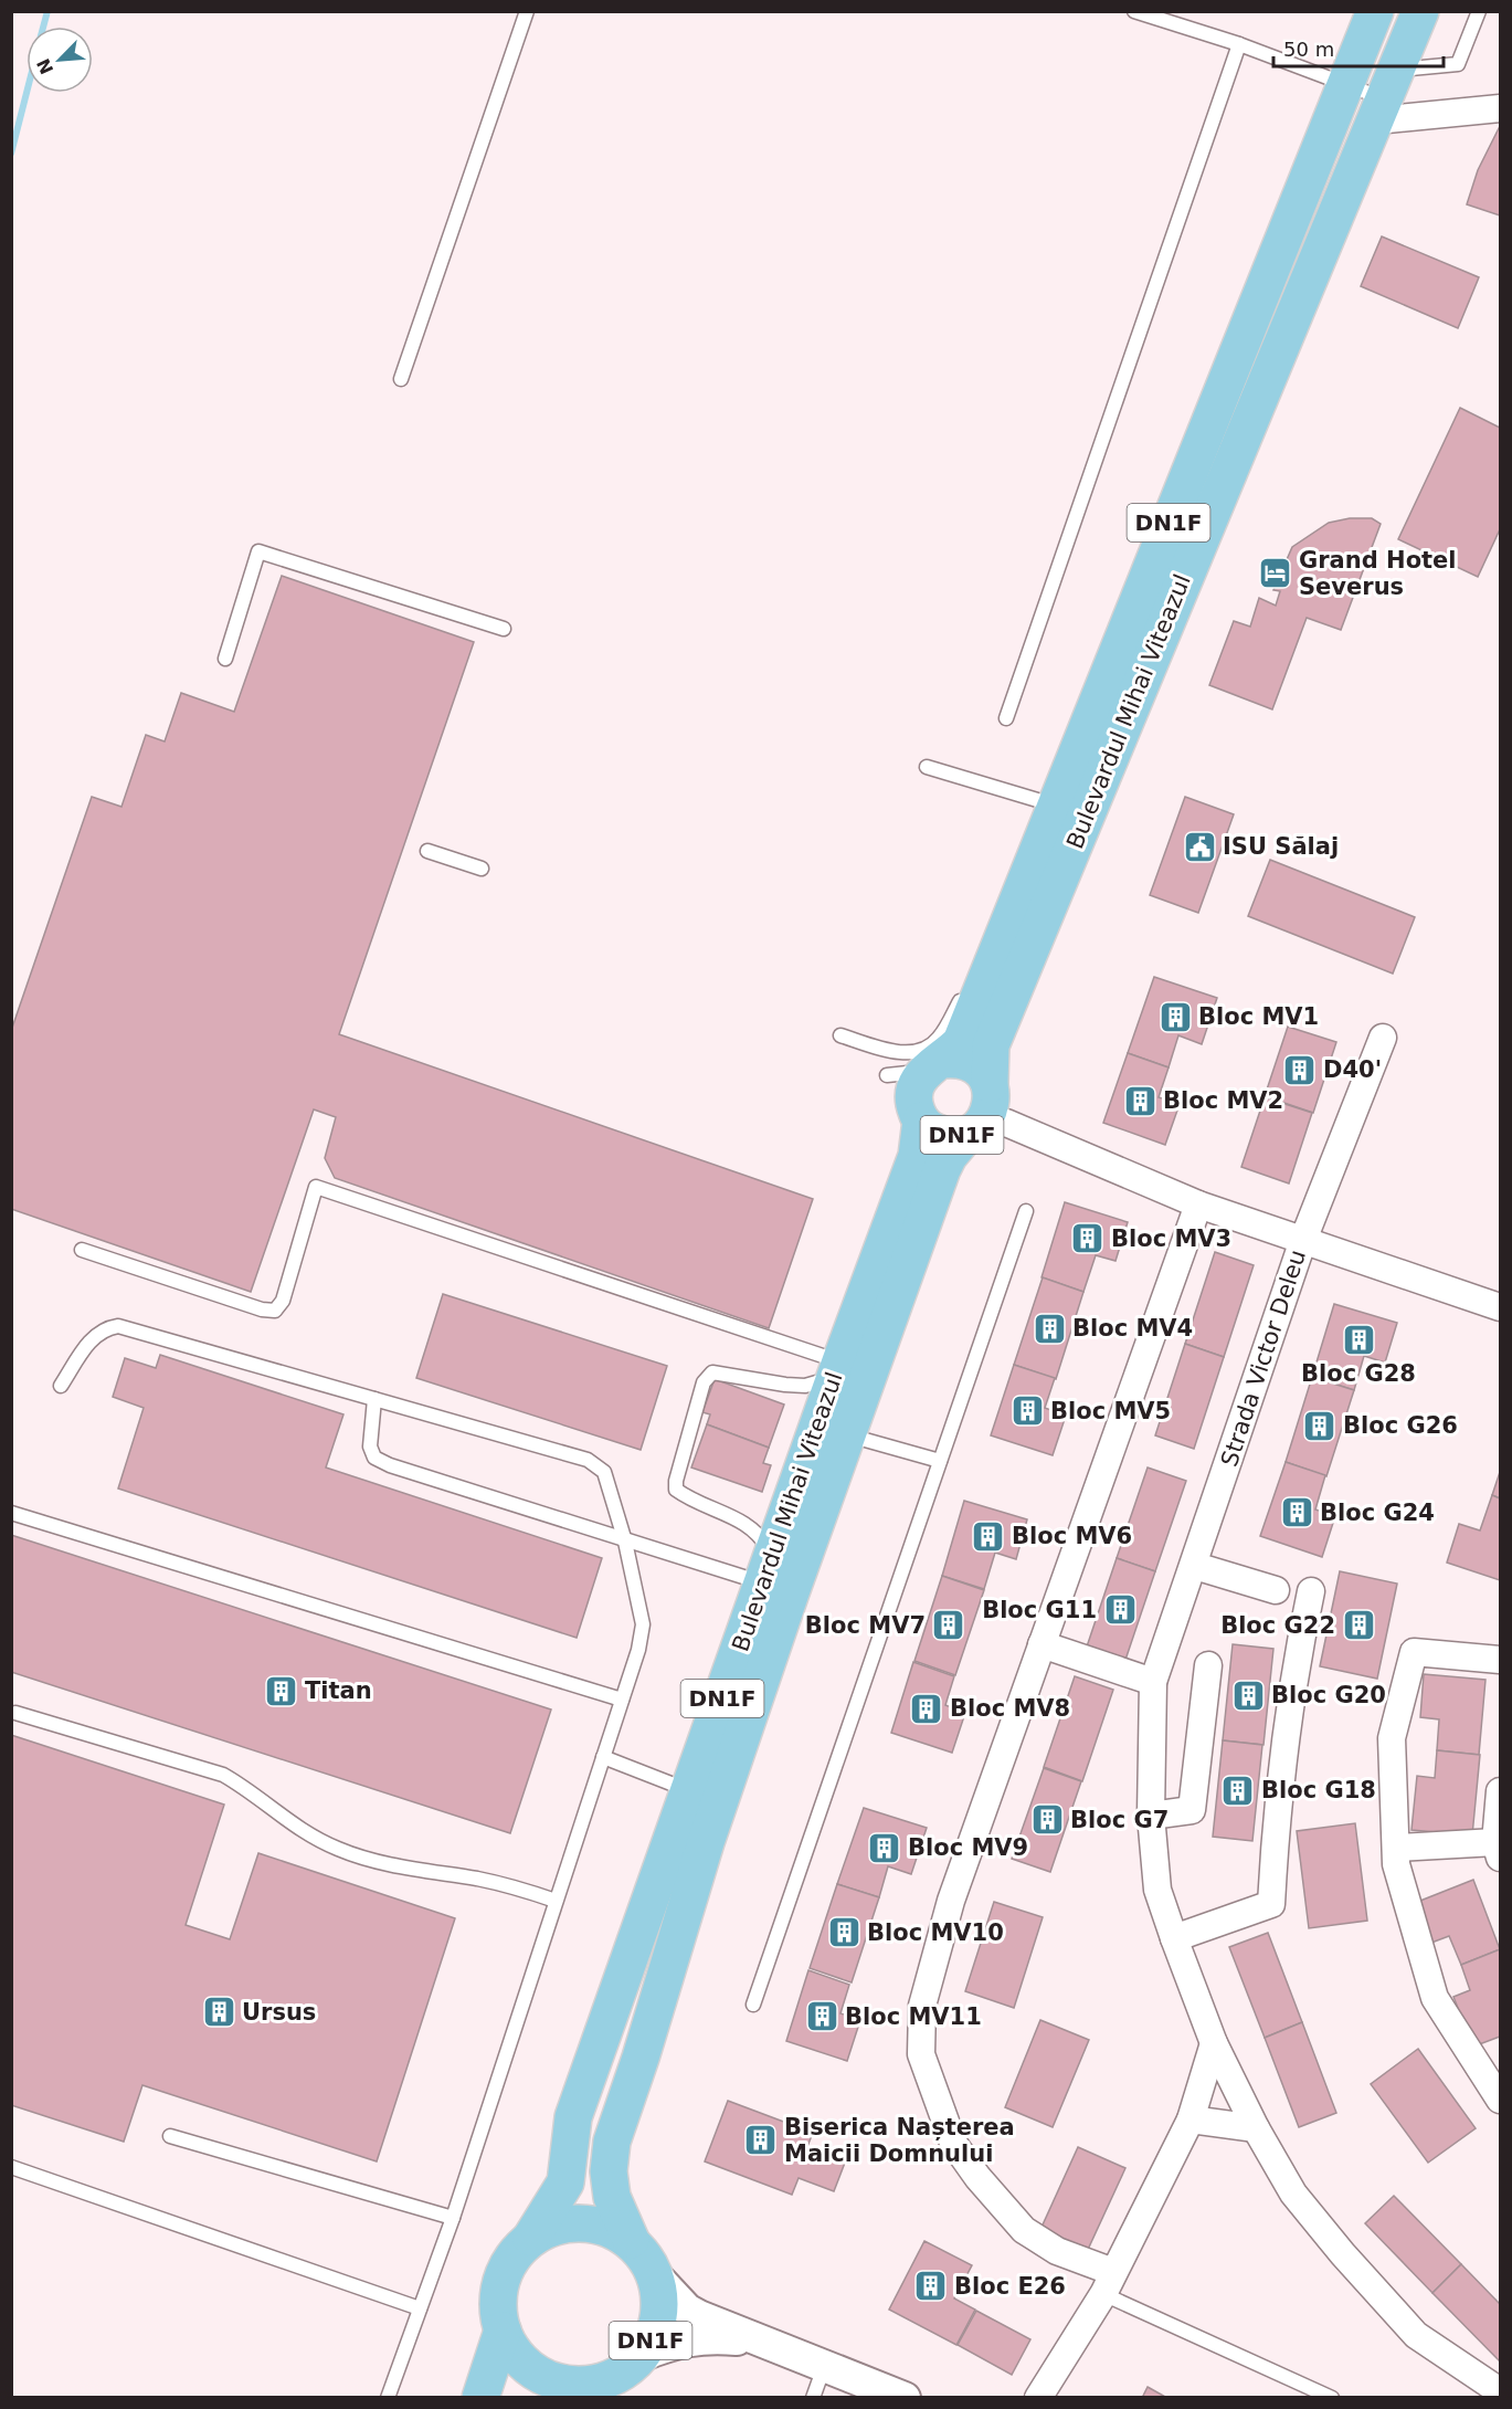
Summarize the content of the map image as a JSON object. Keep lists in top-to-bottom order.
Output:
{
  "streets": {
    "main road": ["DN1F", "Bulevardul Mihai Viteazul"],
    "street": ["Strada Victor Deleu"]
  },
  "crossings": [
    ["DN1F", "Bulevardul Mihai Viteazul"]
  ],
  "places": {
    "hotel": ["Grand Hotel Severus"],
    "public building": ["ISU Sălaj"],
    "building": [
      "Bloc MV1",
      "D40'",
      "Bloc MV2",
      "Bloc MV3",
      "Bloc MV4",
      "Bloc G28",
      "Bloc MV5",
      "Bloc G26",
      "Bloc G24",
      "Bloc MV6",
      "Bloc G11",
      "Bloc MV7",
      "Bloc G22",
      "Titan",
      "Bloc G20",
      "Bloc MV8",
      "Bloc G18",
      "Bloc G7",
      "Bloc MV9",
      "Bloc MV10",
      "Ursus",
      "Bloc MV11",
      "Biserica Nașterea Maicii Domnului",
      "Bloc E26"
    ]
  },
  "scale_bar": "50 m",
  "north": "bottom left"
}
